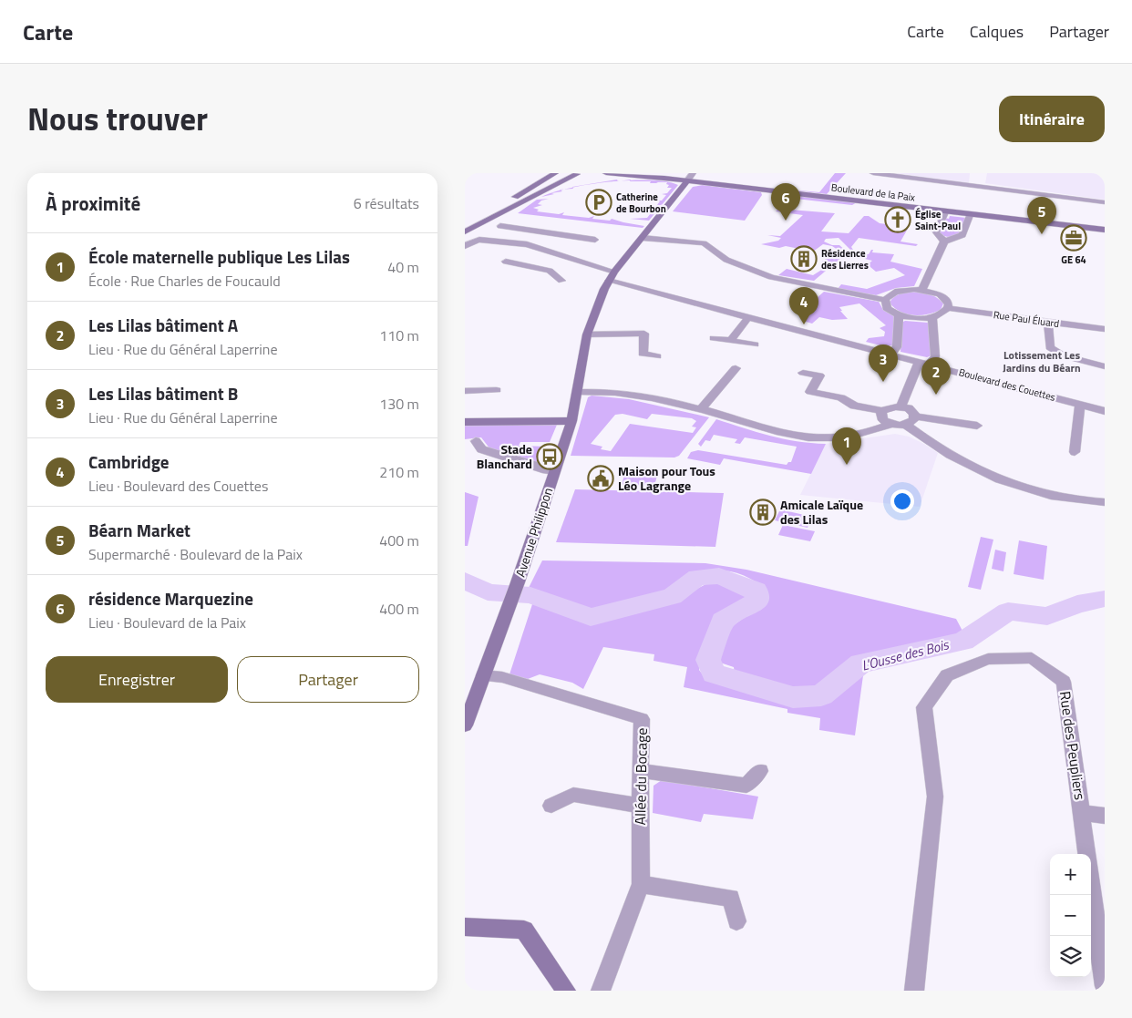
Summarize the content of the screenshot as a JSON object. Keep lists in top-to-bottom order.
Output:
{
  "streets": {
    "main road": ["Boulevard de la Paix", "Avenue Philippon"],
    "street": [
      "Rue Paul Éluard",
      "Boulevard des Couettes",
      "Rue des Peupliers",
      "Allée du Bocage"
    ]
  },
  "crossings": [
    ["Boulevard de la Paix", "Avenue Philippon"],
    ["Boulevard des Couettes", "Avenue Philippon"],
    ["Avenue Philippon", "Allée du Bocage"]
  ],
  "districts": ["Lotissement Les Jardins du Béarn"],
  "water": ["L'Ousse des Bois"],
  "places": {
    "parking": ["Catherine de Bourbon"],
    "church": ["Église Saint-Paul"],
    "office": ["GE 64"],
    "building": ["Résidence des Lierres", "Amicale Laïque des Lilas"],
    "bus stop": ["Stade Blanchard"],
    "public building": ["Maison pour Tous Léo Lagrange"]
  },
  "page": {
    "header": "Carte",
    "nav": ["Carte", "Calques", "Partager"],
    "title": "Nous trouver",
    "buttons": [
      "Itinéraire",
      ["Enregistrer", "Partager"]
    ],
    "heading": ["À proximité", "6 résultats"],
    "pins": [
      "6",
      "5",
      "4",
      "3",
      "2",
      "1"
    ],
    "list": [
      {
        "mark": "1",
        "name": "École maternelle publique Les Lilas",
        "note": "École · Rue Charles de Foucauld",
        "value": "40 m"
      },
      {
        "mark": "2",
        "name": "Les Lilas bâtiment A",
        "note": "Lieu · Rue du Général Laperrine",
        "value": "110 m"
      },
      {
        "mark": "3",
        "name": "Les Lilas bâtiment B",
        "note": "Lieu · Rue du Général Laperrine",
        "value": "130 m"
      },
      {
        "mark": "4",
        "name": "Cambridge",
        "note": "Lieu · Boulevard des Couettes",
        "value": "210 m"
      },
      {
        "mark": "5",
        "name": "Béarn Market",
        "note": "Supermarché · Boulevard de la Paix",
        "value": "400 m"
      },
      {
        "mark": "6",
        "name": "résidence Marquezine",
        "note": "Lieu · Boulevard de la Paix",
        "value": "400 m"
      }
    ],
    "map_buttons": ["+", "−"]
  }
}
